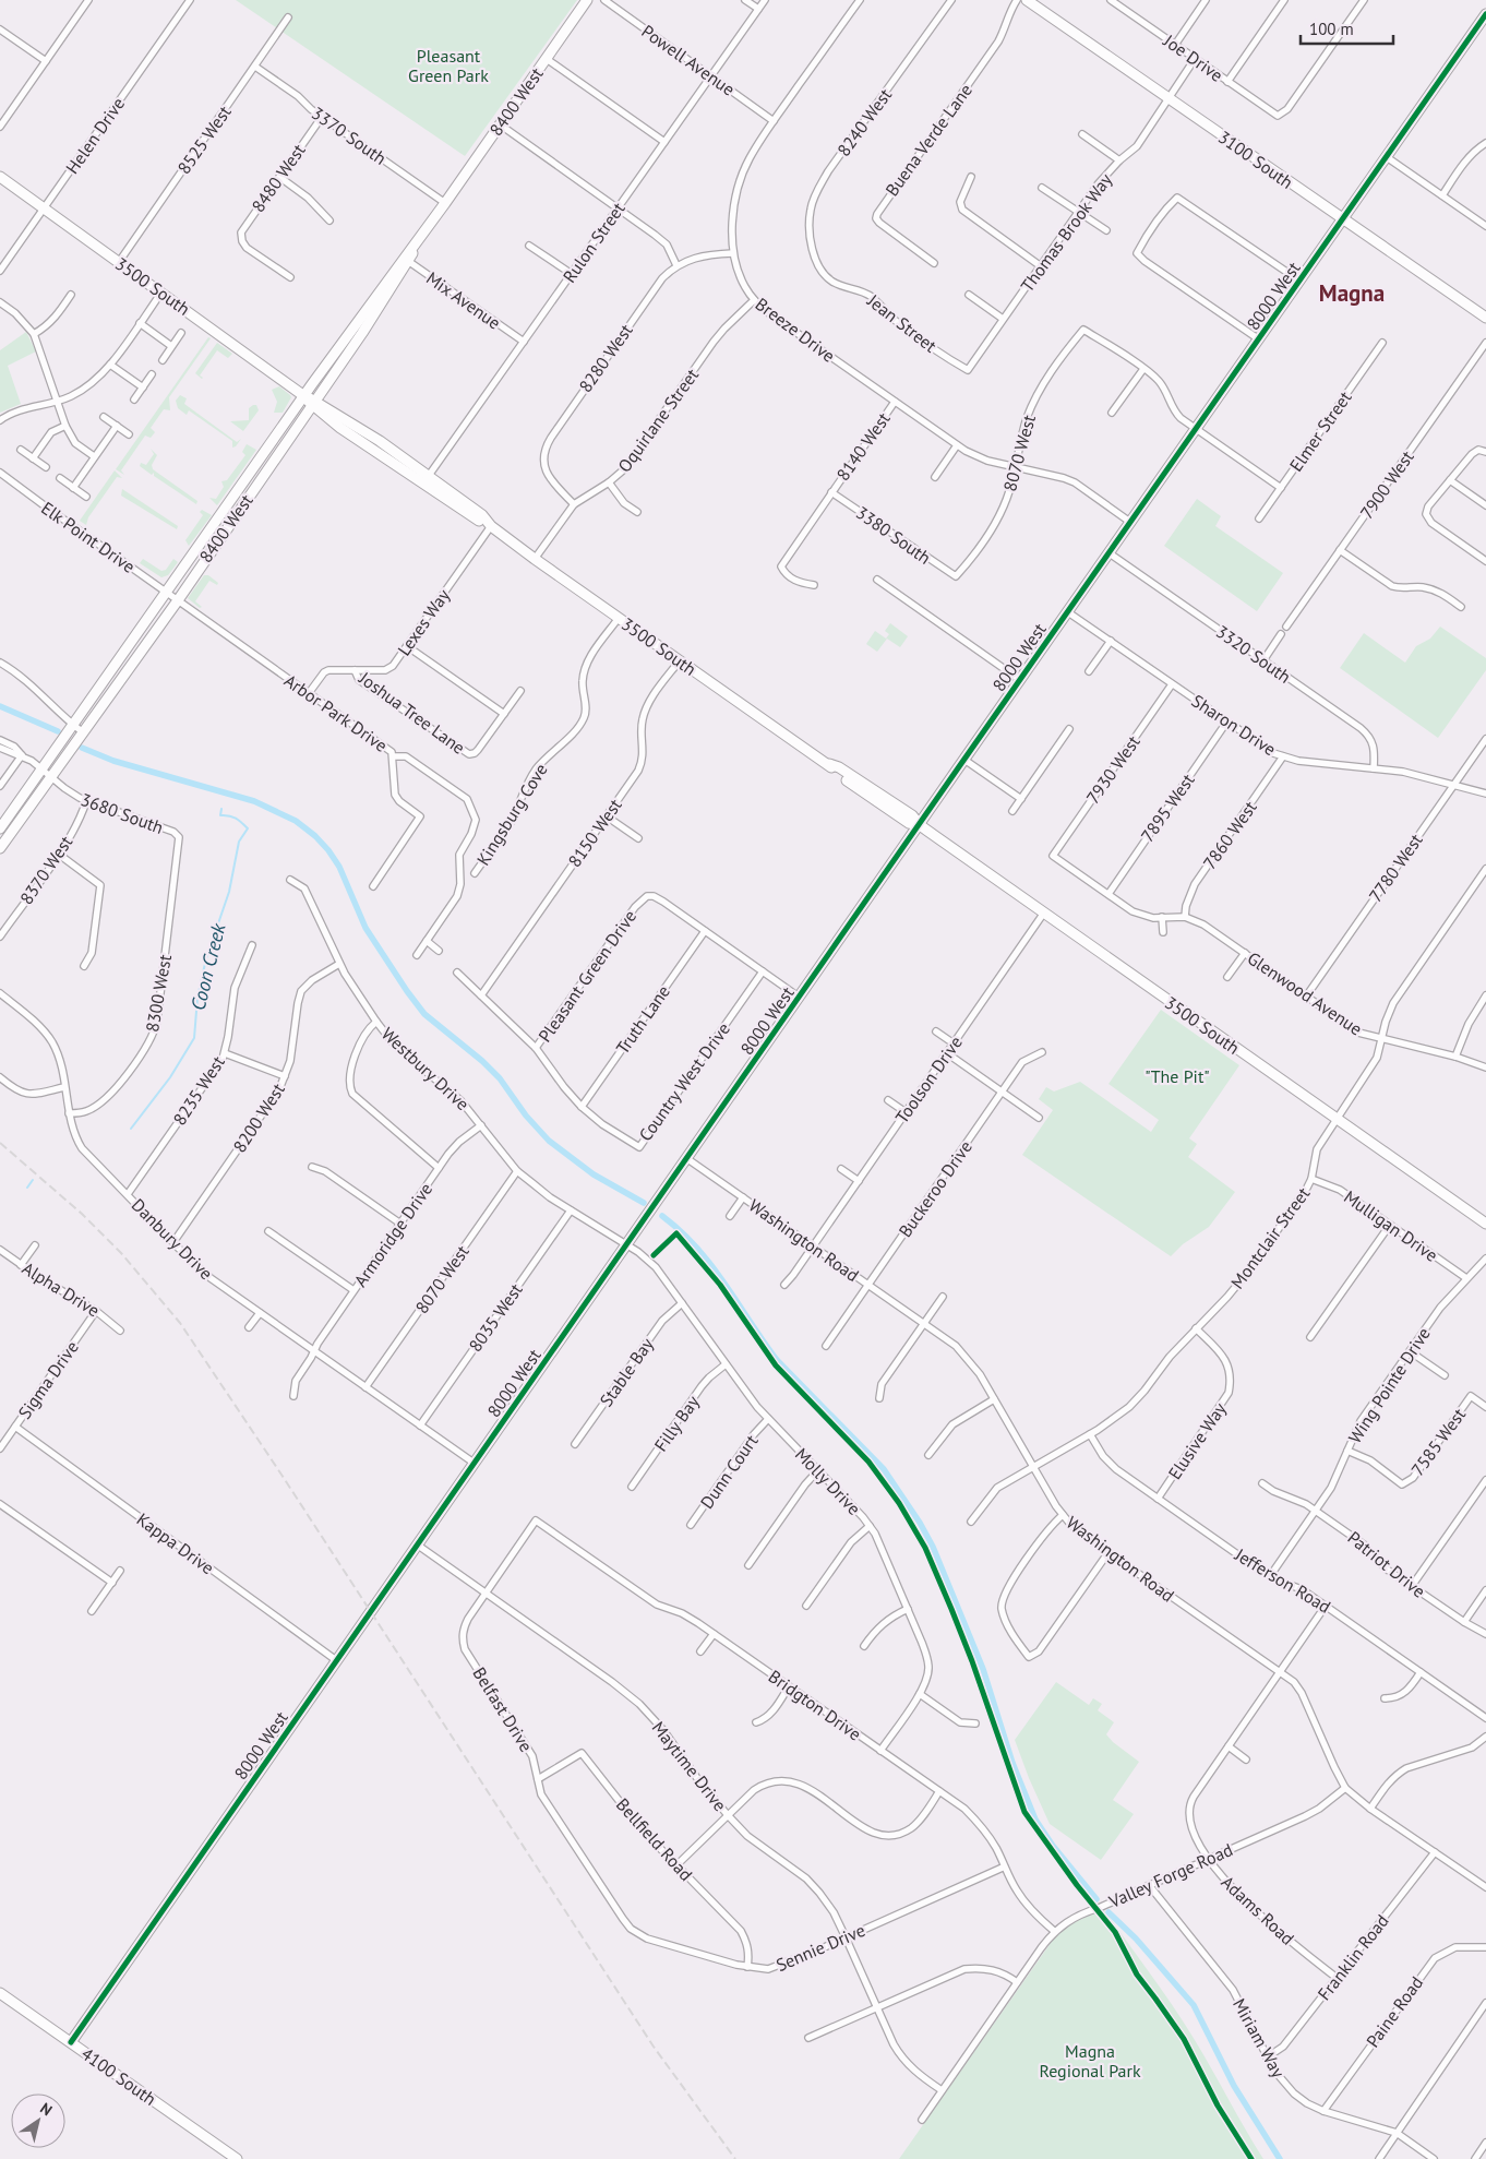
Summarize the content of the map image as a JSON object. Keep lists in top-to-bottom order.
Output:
{
  "streets": {
    "main road": [
      "8400 West",
      "3100 South",
      "3500 South",
      "8000 West",
      "4100 South"
    ],
    "street": [
      "Joe Drive",
      "Powell Avenue",
      "8240 West",
      "Helen Drive",
      "3370 South",
      "8525 West",
      "Buena Verde Lane",
      "8480 West",
      "Thomas Brook Way",
      "Rulon Street",
      "Mix Avenue",
      "Jean Street",
      "Breeze Drive",
      "8280 West",
      "Oquirlane Street",
      "Elmer Street",
      "8140 West",
      "8070 West",
      "7900 West",
      "3380 South",
      "Elk Point Drive",
      "Lexes Way",
      "3320 South",
      "Arbor Park Drive",
      "Joshua Tree Lane",
      "Sharon Drive",
      "7930 West",
      "7895 West",
      "3680 South",
      "Kingsburg Cove",
      "8150 West",
      "7860 West",
      "7780 West",
      "8370 West",
      "Pleasant Green Drive",
      "8300 West",
      "Glenwood Avenue",
      "Truth Lane",
      "Westbury Drive",
      "Toolson Drive",
      "Country West Drive",
      "8235 West",
      "8200 West",
      "Buckeroo Drive",
      "Mulligan Drive",
      "Armoridge Drive",
      "Montclair Street",
      "Danbury Drive",
      "Washington Road",
      "Alpha Drive",
      "8035 West",
      "Stable Bay",
      "Sigma Drive",
      "Wing Pointe Drive",
      "Filly Bay",
      "Elusive Way",
      "7585 West",
      "Dunn Court",
      "Molly Drive",
      "Kappa Drive",
      "Patriot Drive",
      "Jefferson Road",
      "Bridgton Drive",
      "Belfast Drive",
      "Maytime Drive",
      "Bellfield Road",
      "Valley Forge Road",
      "Adams Road",
      "Sennie Drive",
      "Franklin Road",
      "Paine Road",
      "Miriam Way"
    ]
  },
  "crossings": [
    ["Joe Drive", "Thomas Brook Way"],
    ["Powell Avenue", "Rulon Street"],
    ["Powell Avenue", "Breeze Drive"],
    ["8400 West", "3370 South"],
    ["8400 West", "3500 South"],
    ["8400 West", "Mix Avenue"],
    ["8400 West", "Elk Point Drive"],
    ["8400 West", "Arbor Park Drive"],
    ["8400 West", "3680 South"],
    ["8240 West", "Jean Street"],
    ["Helen Drive", "3500 South"],
    ["3370 South", "8525 West"],
    ["3370 South", "8480 West"],
    ["8525 West", "3500 South"],
    ["3100 South", "Thomas Brook Way"],
    ["3100 South", "8000 West"],
    ["Thomas Brook Way", "Jean Street"],
    ["Rulon Street", "3500 South"],
    ["Rulon Street", "Mix Avenue"],
    ["3500 South", "8000 West"],
    ["3500 South", "Oquirlane Street"],
    ["3500 South", "Lexes Way"],
    ["3500 South", "Kingsburg Cove"],
    ["3500 South", "8150 West"],
    ["3500 South", "Toolson Drive"],
    ["3500 South", "Montclair Street"],
    ["8000 West", "Breeze Drive"],
    ["8000 West", "3320 South"],
    ["8000 West", "Sharon Drive"],
    ["8000 West", "Pleasant Green Drive"],
    ["8000 West", "Westbury Drive"],
    ["8000 West", "Danbury Drive"],
    ["8000 West", "Washington Road"],
    ["8000 West", "Molly Drive"],
    ["8000 West", "Kappa Drive"],
    ["8000 West", "Maytime Drive"],
    ["8000 West", "4100 South"],
    ["Breeze Drive", "8280 West"],
    ["Breeze Drive", "Oquirlane Street"],
    ["Breeze Drive", "8140 West"],
    ["Breeze Drive", "8070 West"],
    ["8280 West", "Oquirlane Street"],
    ["8140 West", "3380 South"],
    ["8070 West", "3380 South"],
    ["8070 West", "Westbury Drive"],
    ["8070 West", "Danbury Drive"],
    ["Elk Point Drive", "Arbor Park Drive"],
    ["Lexes Way", "Arbor Park Drive"],
    ["Lexes Way", "Joshua Tree Lane"],
    ["3320 South", "Sharon Drive"],
    ["Sharon Drive", "7930 West"],
    ["Sharon Drive", "7895 West"],
    ["Sharon Drive", "7860 West"],
    ["Sharon Drive", "7780 West"],
    ["7930 West", "Glenwood Avenue"],
    ["7895 West", "Glenwood Avenue"],
    ["3680 South", "8370 West"],
    ["3680 South", "8300 West"],
    ["8150 West", "Country West Drive"],
    ["7860 West", "Glenwood Avenue"],
    ["7780 West", "Glenwood Avenue"],
    ["Pleasant Green Drive", "Truth Lane"],
    ["Pleasant Green Drive", "Country West Drive"],
    ["8300 West", "Danbury Drive"],
    ["Glenwood Avenue", "Montclair Street"],
    ["Truth Lane", "Country West Drive"],
    ["Westbury Drive", "8200 West"],
    ["Westbury Drive", "Armoridge Drive"],
    ["Westbury Drive", "8035 West"],
    ["Westbury Drive", "Molly Drive"],
    ["Toolson Drive", "Washington Road"],
    ["8235 West", "Danbury Drive"],
    ["8200 West", "Danbury Drive"],
    ["Buckeroo Drive", "Washington Road"],
    ["Mulligan Drive", "Montclair Street"],
    ["Mulligan Drive", "Wing Pointe Drive"],
    ["Armoridge Drive", "Danbury Drive"],
    ["Montclair Street", "Washington Road"],
    ["Montclair Street", "Elusive Way"],
    ["Montclair Street", "Jefferson Road"],
    ["Danbury Drive", "8035 West"],
    ["Washington Road", "Valley Forge Road"],
    ["Washington Road", "Adams Road"],
    ["Washington Road", "Franklin Road"],
    ["Alpha Drive", "Sigma Drive"],
    ["Stable Bay", "Molly Drive"],
    ["Sigma Drive", "Kappa Drive"],
    ["Wing Pointe Drive", "7585 West"],
    ["Wing Pointe Drive", "Patriot Drive"],
    ["Wing Pointe Drive", "Jefferson Road"],
    ["Filly Bay", "Molly Drive"],
    ["Elusive Way", "Jefferson Road"],
    ["Dunn Court", "Molly Drive"],
    ["Molly Drive", "Bridgton Drive"],
    ["Jefferson Road", "Adams Road"],
    ["Bridgton Drive", "Belfast Drive"],
    ["Bridgton Drive", "Valley Forge Road"],
    ["Bridgton Drive", "Sennie Drive"],
    ["Belfast Drive", "Maytime Drive"],
    ["Belfast Drive", "Bellfield Road"],
    ["Belfast Drive", "Sennie Drive"],
    ["Maytime Drive", "Valley Forge Road"],
    ["Maytime Drive", "Sennie Drive"],
    ["Bellfield Road", "Sennie Drive"],
    ["Valley Forge Road", "Adams Road"],
    ["Valley Forge Road", "Miriam Way"],
    ["Adams Road", "Franklin Road"],
    ["Franklin Road", "Miriam Way"],
    ["Paine Road", "Miriam Way"]
  ],
  "districts": ["Magna"],
  "water": ["Coon Creek"],
  "parks": ["Pleasant Green Park", "\"The Pit\"", "Magna Regional Park"],
  "scale_bar": "100 m",
  "north": "top right"
}
